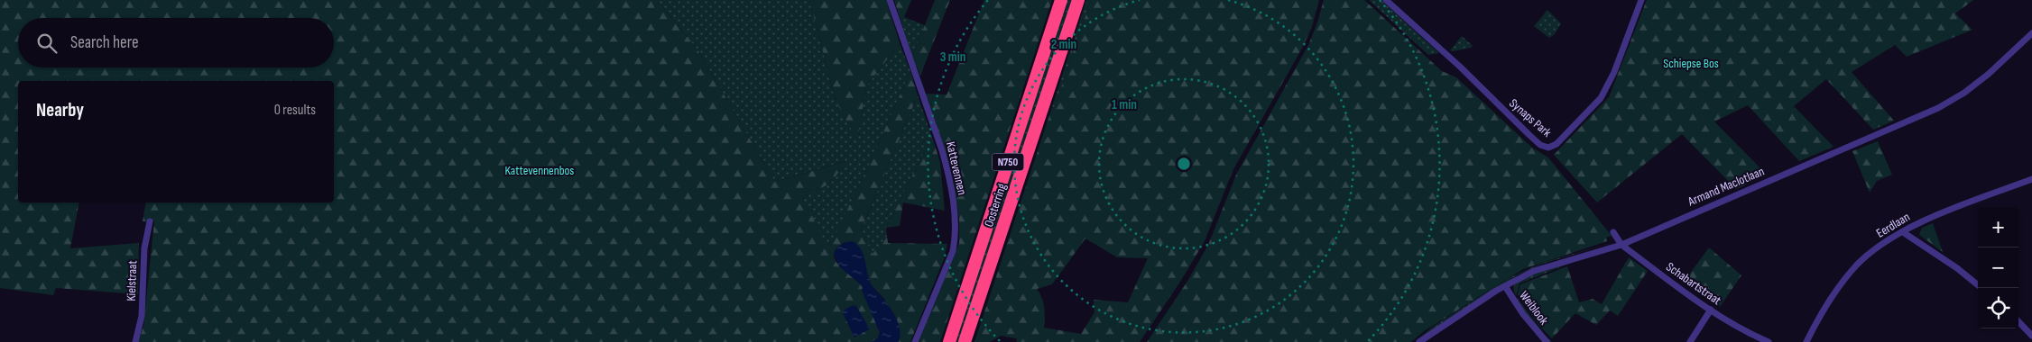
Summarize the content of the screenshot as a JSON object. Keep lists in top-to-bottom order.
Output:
{
  "streets": {
    "highway": ["N750", "Oosterring"],
    "street": [
      "Synaps Park",
      "Kattevennen",
      "Armand Maclotlaan",
      "Eerdlaan",
      "Kielstraat",
      "Schabartstraat",
      "Weiblook"
    ]
  },
  "crossings": [
    ["Armand Maclotlaan", "Schabartstraat"],
    ["Armand Maclotlaan", "Weiblook"]
  ],
  "parks": ["Schiepse Bos", "Kattevennenbos"],
  "page": {
    "search": "Search here",
    "heading": ["Nearby", "0 results"],
    "map_buttons": ["+", "−"]
  },
  "rings": ["2 min", "3 min", "1 min"]
}
